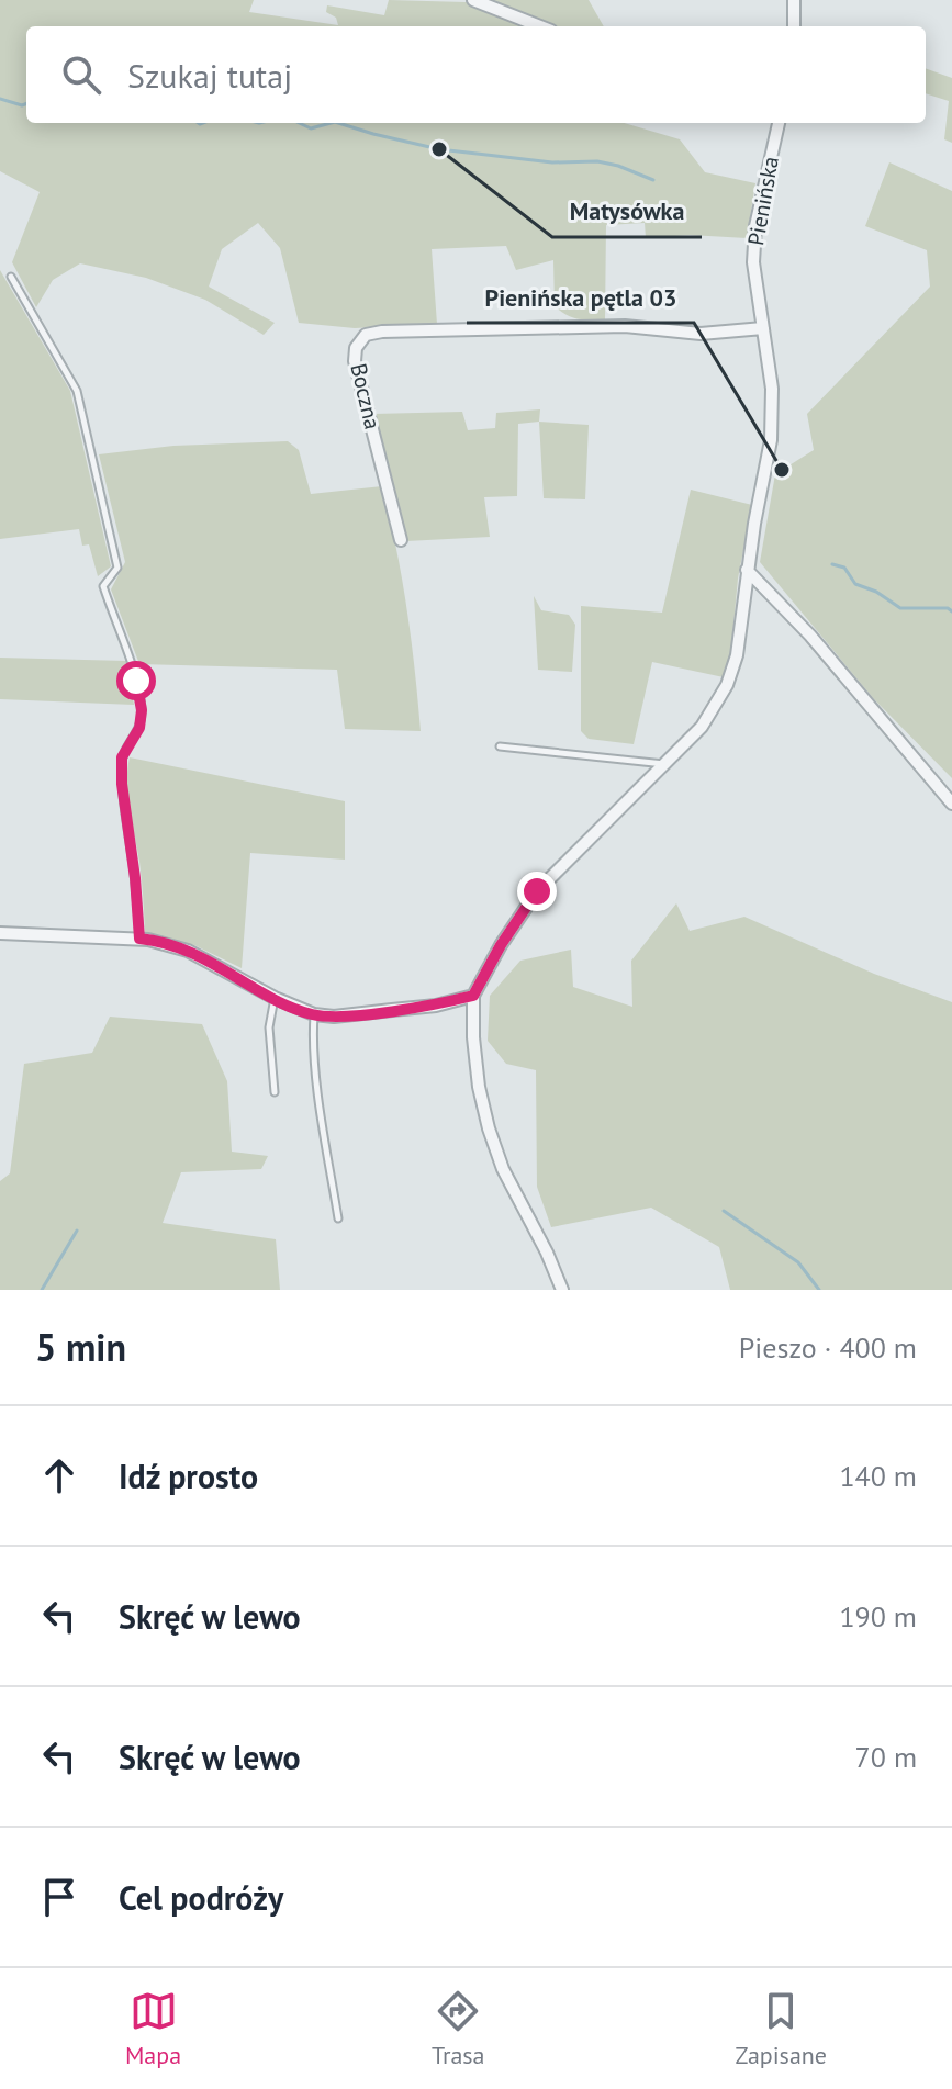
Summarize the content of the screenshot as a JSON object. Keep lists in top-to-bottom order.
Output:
{
  "streets": {
    "street": ["Pienińska", "Boczna"]
  },
  "crossings": [
    ["Pienińska", "Boczna"]
  ],
  "places": ["Matysówka", "Pienińska pętla 03"],
  "page": {
    "search": "Szukaj tutaj",
    "heading": ["5 min", "Pieszo · 400 m"],
    "list": [
      ["Idź prosto", "140 m"],
      ["Skręć w lewo", "190 m"],
      ["Skręć w lewo", "70 m"],
      "Cel podróży"
    ],
    "nav": ["Mapa", "Trasa", "Zapisane"]
  }
}
